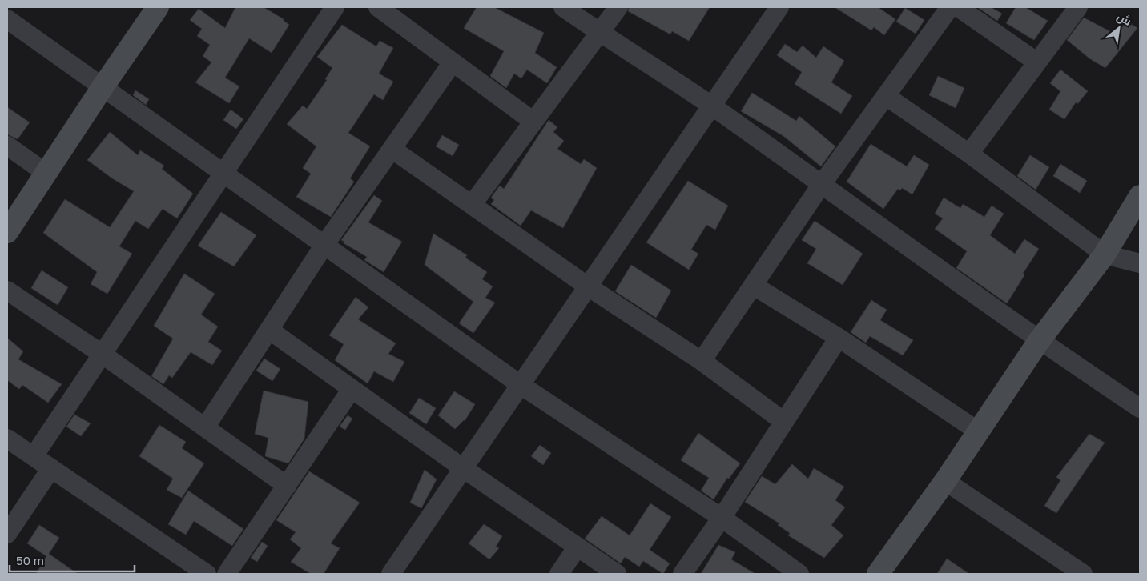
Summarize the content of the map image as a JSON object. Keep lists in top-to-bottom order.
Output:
{
  "scale_bar": "50 m",
  "north": "top right"
}
